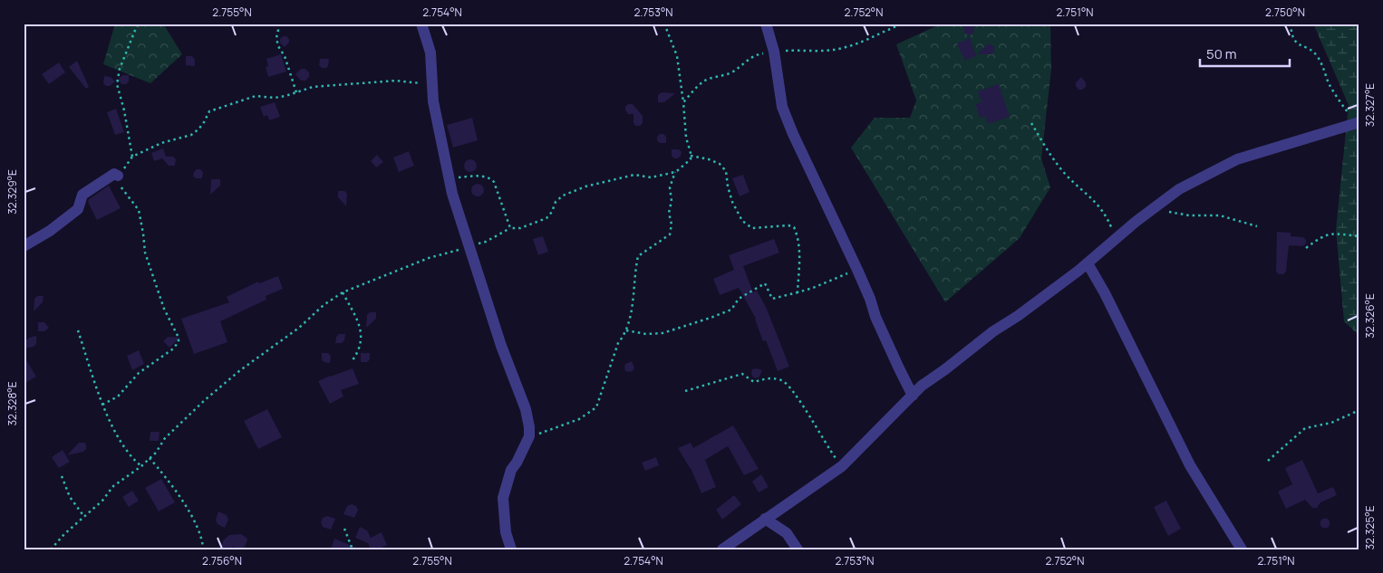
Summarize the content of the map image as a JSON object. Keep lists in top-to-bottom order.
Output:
{
  "scale_bar": "50 m",
  "coordinates": [
    "2.755°N",
    "2.754°N",
    "2.753°N",
    "2.752°N",
    "2.751°N",
    "2.750°N",
    "32.327°E",
    "32.329°E",
    "32.326°E",
    "32.328°E",
    "32.325°E",
    "2.756°N"
  ]
}
